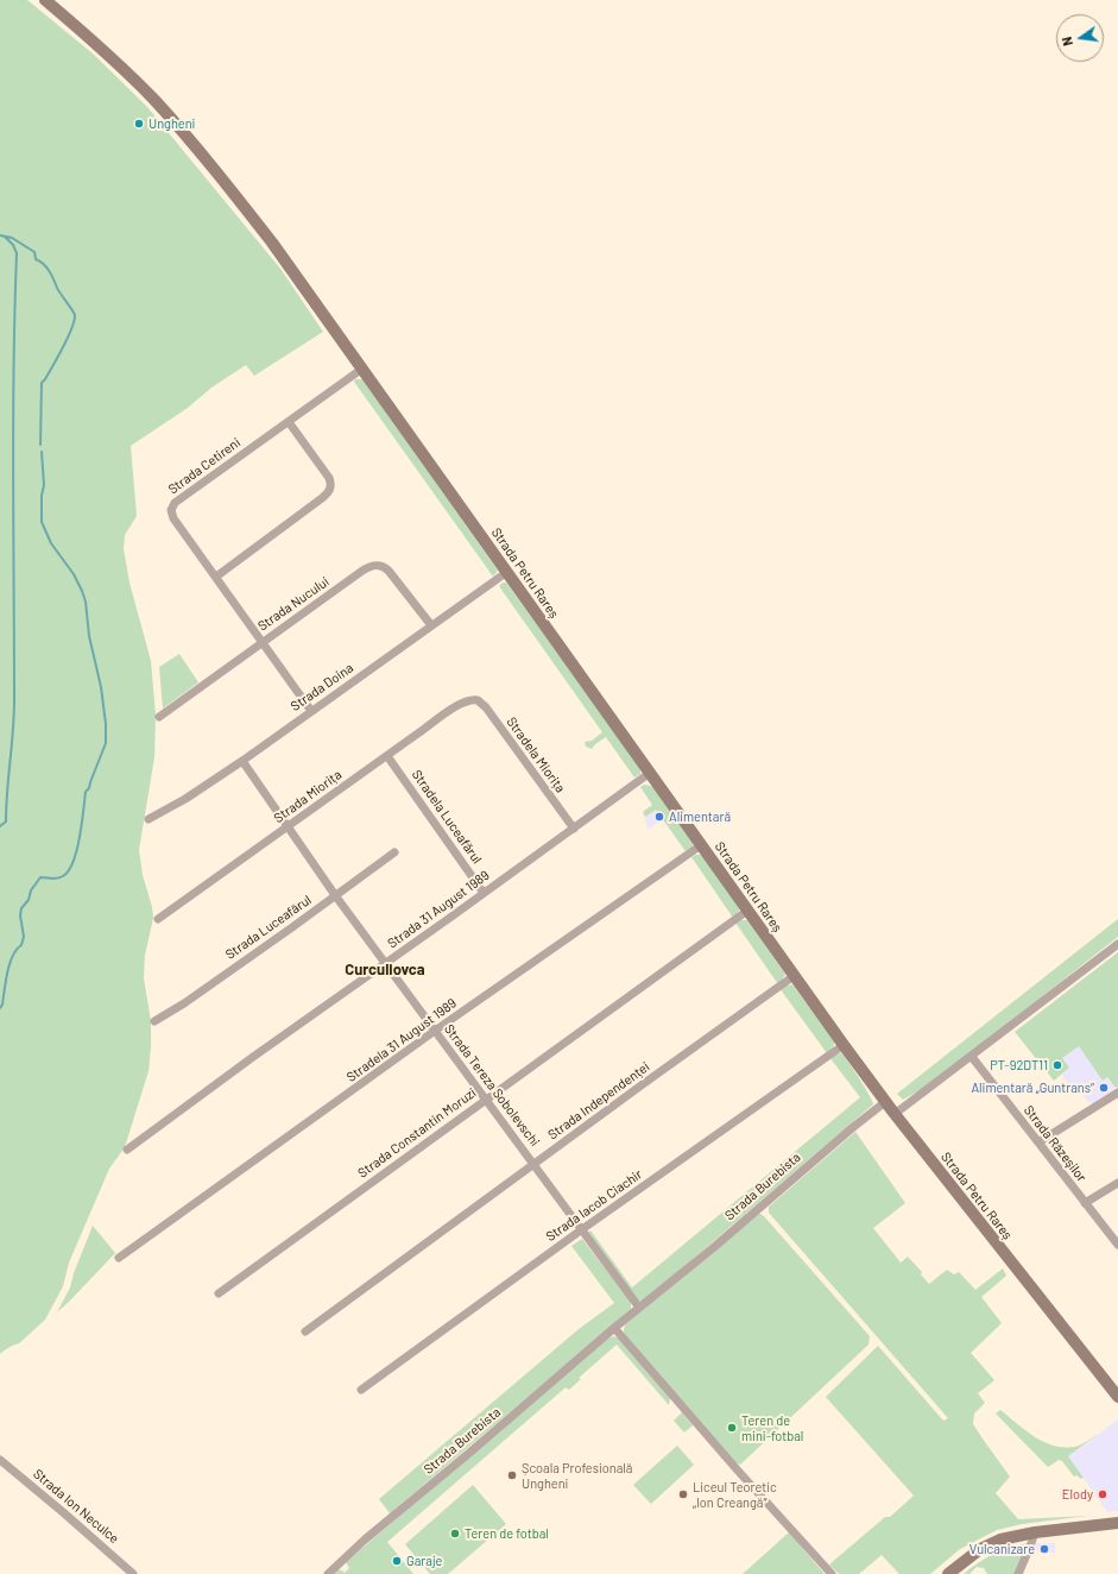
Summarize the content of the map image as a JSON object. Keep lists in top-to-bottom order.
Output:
{
  "streets": {
    "main road": ["Strada Petru Rareș"],
    "street": [
      "Strada Cetireni",
      "Strada Nucului",
      "Strada Doina",
      "Stradela Miorița",
      "Strada Miorița",
      "Stradela Luceafărul",
      "Strada 31 August 1989",
      "Strada Luceafărul",
      "Stradela 31 August 1989",
      "Strada Tereza Sobolevschi",
      "Strada Independenței",
      "Strada Constantin Moruzi",
      "Strada Răzeşilor",
      "Strada Burebista",
      "Strada Iacob Ciachir",
      "Strada Ion Neculce"
    ]
  },
  "crossings": [
    ["Strada Cetireni", "Strada Petru Rareș"],
    ["Strada Cetireni", "Strada Nucului"],
    ["Strada Cetireni", "Strada Doina"],
    ["Strada Petru Rareș", "Strada Doina"],
    ["Strada Petru Rareș", "Strada 31 August 1989"],
    ["Strada Petru Rareș", "Stradela 31 August 1989"],
    ["Strada Petru Rareș", "Strada Independenței"],
    ["Strada Petru Rareș", "Strada Constantin Moruzi"],
    ["Strada Petru Rareș", "Strada Burebista"],
    ["Strada Petru Rareș", "Strada Iacob Ciachir"],
    ["Strada Nucului", "Strada Doina"],
    ["Strada Doina", "Strada Tereza Sobolevschi"],
    ["Stradela Miorița", "Strada Miorița"],
    ["Stradela Miorița", "Strada 31 August 1989"],
    ["Strada Miorița", "Stradela Luceafărul"],
    ["Strada Miorița", "Strada Tereza Sobolevschi"],
    ["Stradela Luceafărul", "Strada 31 August 1989"],
    ["Strada 31 August 1989", "Strada Tereza Sobolevschi"],
    ["Strada Luceafărul", "Strada Tereza Sobolevschi"],
    ["Stradela 31 August 1989", "Strada Tereza Sobolevschi"],
    ["Strada Tereza Sobolevschi", "Strada Independenței"],
    ["Strada Tereza Sobolevschi", "Strada Constantin Moruzi"],
    ["Strada Tereza Sobolevschi", "Strada Burebista"],
    ["Strada Tereza Sobolevschi", "Strada Iacob Ciachir"]
  ],
  "districts": ["Curculiovca"],
  "places": [
    "Ungheni",
    "Alimentară",
    "PT-92DT11",
    "Alimentară „Guntrans”",
    "Teren de mini-fotbal",
    "Școala Profesională Ungheni",
    "Liceul Teoretic „Ion Creangă“",
    "Elody",
    "Teren de fotbal",
    "Vulcanizare",
    "Garaje"
  ],
  "north": "left"
}
